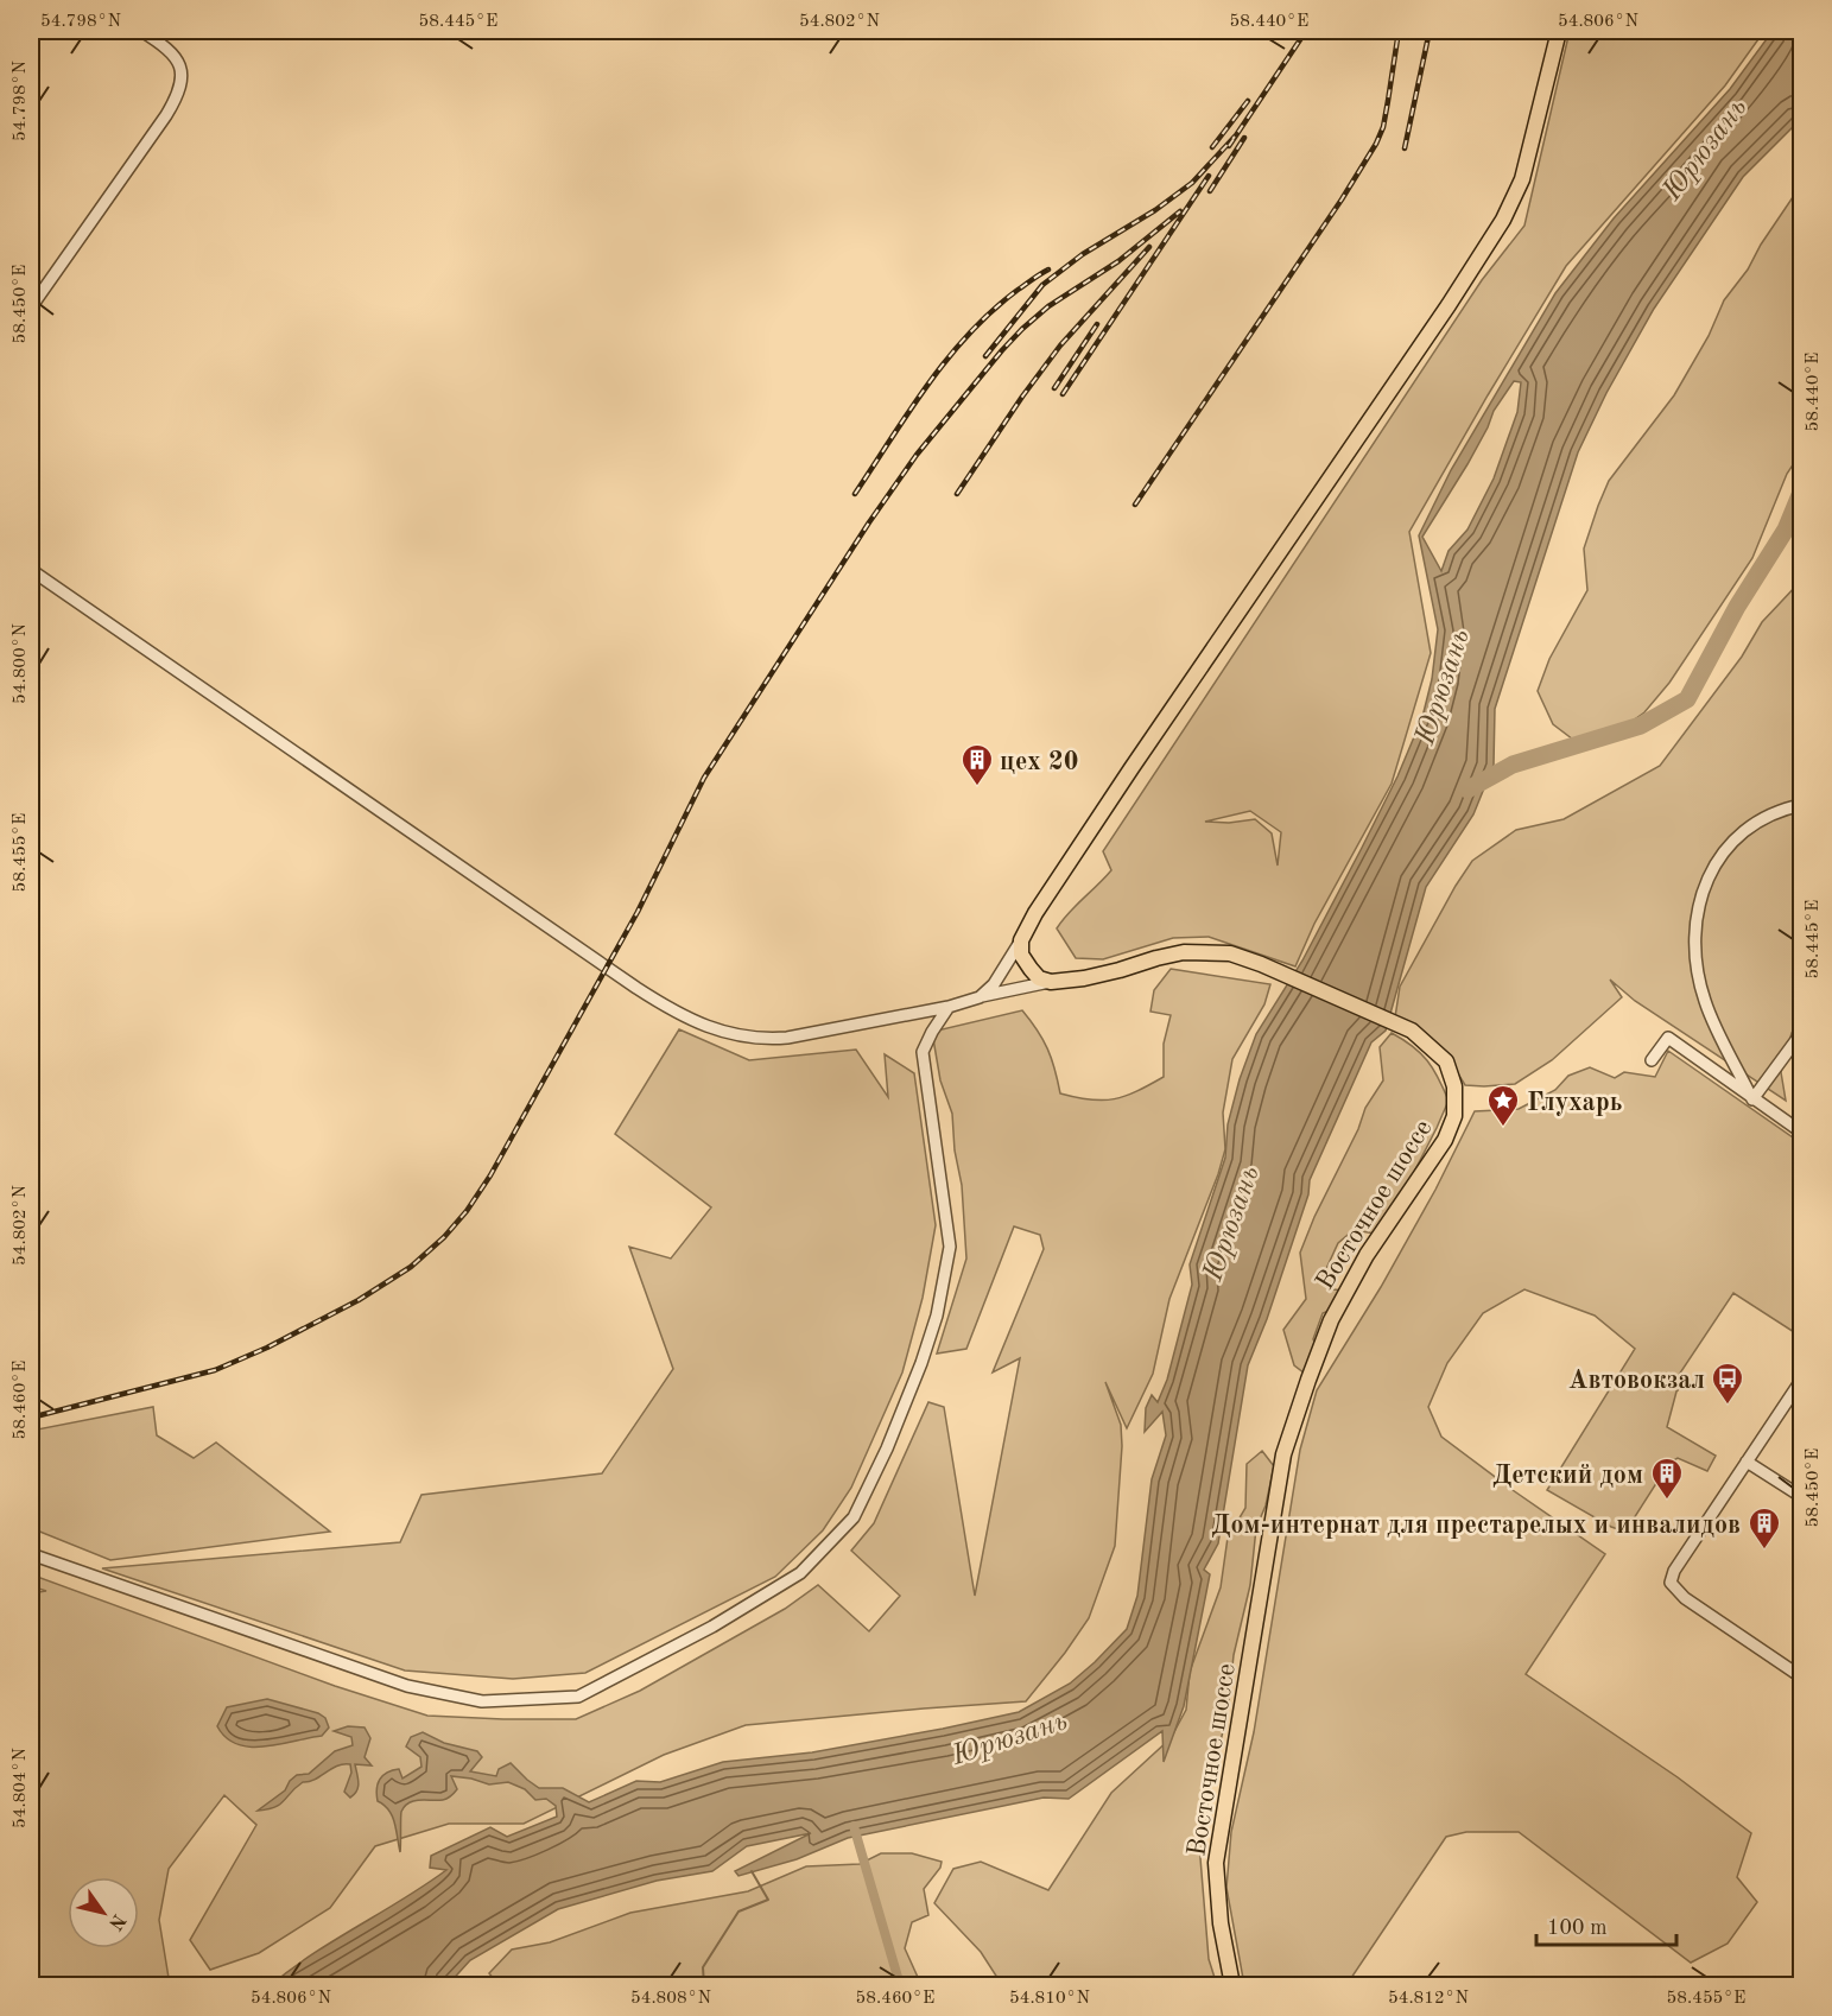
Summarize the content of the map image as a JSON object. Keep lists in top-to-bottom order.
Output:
{
  "streets": {
    "main road": ["Восточное шоссе"]
  },
  "water": ["Юрюзань"],
  "places": {
    "building": ["цех 20", "Детский дом", "Дом-интернат для престарелых и инвалидов"],
    "place": ["Глухарь"],
    "bus stop": ["Автовокзал"]
  },
  "scale_bar": "100 m",
  "north": "bottom right",
  "coordinates": [
    "54.798°N",
    "58.445°E",
    "54.802°N",
    "58.440°E",
    "54.806°N",
    "58.450°E",
    "54.800°N",
    "58.455°E",
    "58.460°E",
    "54.804°N",
    "54.808°N",
    "54.810°N",
    "54.812°N"
  ]
}
